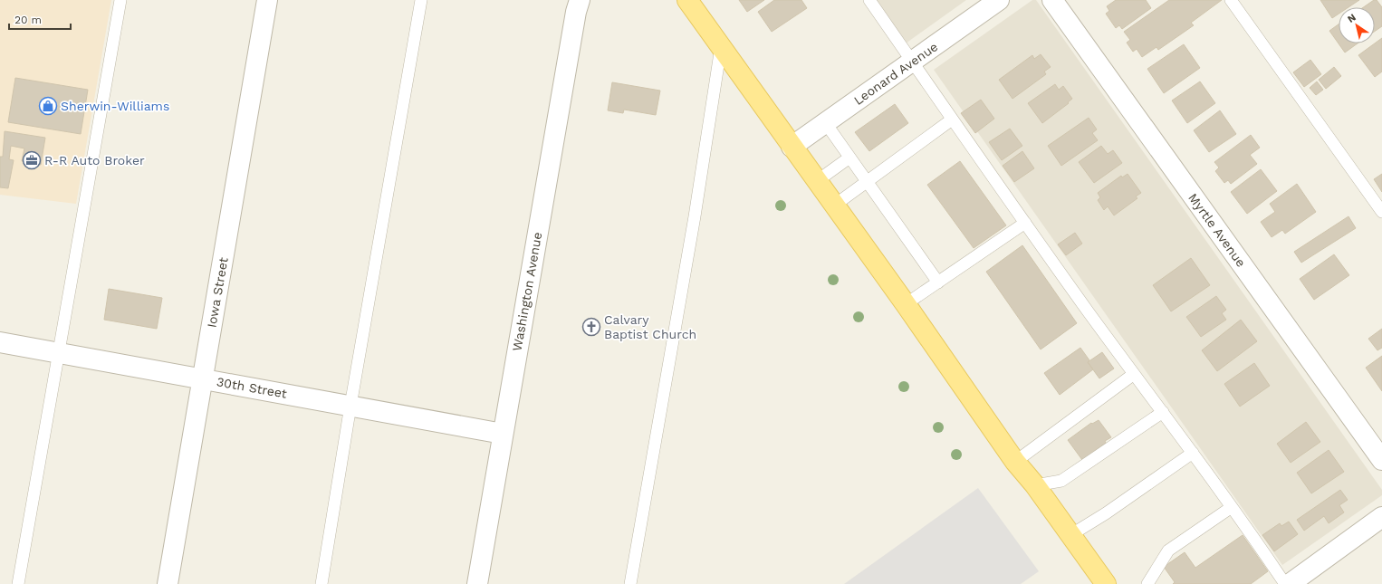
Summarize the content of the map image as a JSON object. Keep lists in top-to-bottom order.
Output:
{
  "streets": {
    "street": [
      "Leonard Avenue",
      "Myrtle Avenue",
      "Washington Avenue",
      "Iowa Street",
      "30th Street"
    ]
  },
  "crossings": [
    ["Washington Avenue", "30th Street"],
    ["Iowa Street", "30th Street"]
  ],
  "places": {
    "shop": ["Sherwin-Williams"],
    "office": ["R-R Auto Broker"],
    "church": ["Calvary Baptist Church"]
  },
  "scale_bar": "20 m",
  "north": "top left"
}
